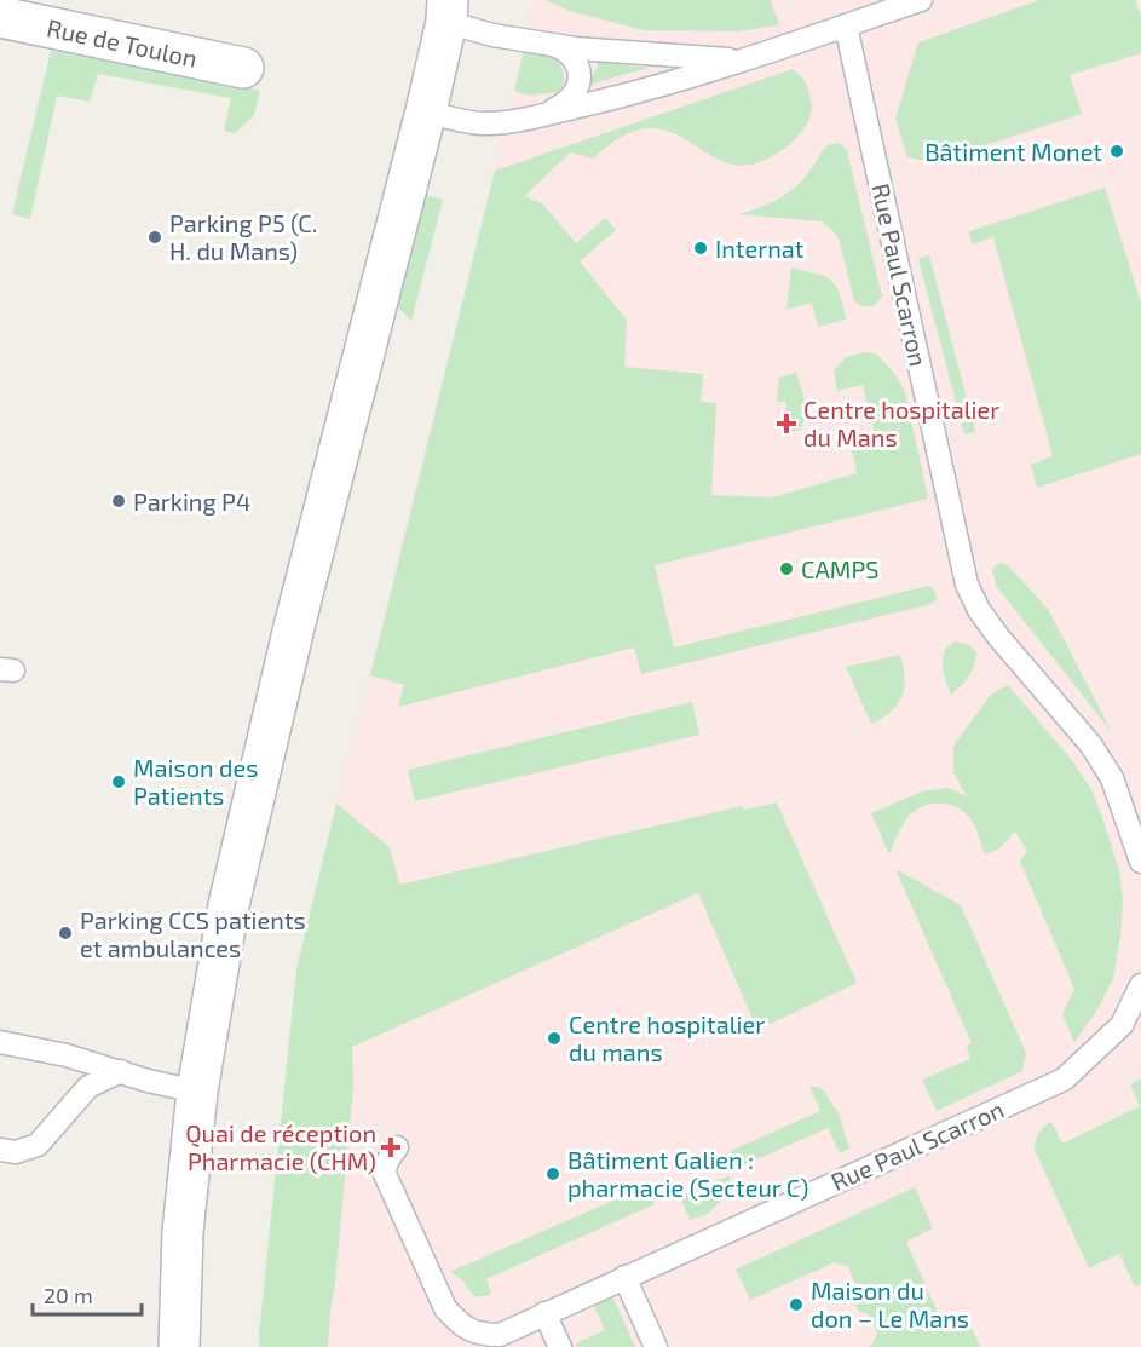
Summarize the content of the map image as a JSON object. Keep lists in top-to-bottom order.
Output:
{
  "streets": {
    "street": ["Rue de Toulon"],
    "lane": ["Rue Paul Scarron"]
  },
  "places": {
    "other": [
      "Bâtiment Monet",
      "Parking P5 (C. H. du Mans)",
      "Internat",
      "Parking P4",
      "CAMPS",
      "Maison des Patients",
      "Parking CCS patients et ambulances",
      "Centre hospitalier du mans",
      "Bâtiment Galien : pharmacie (Secteur C)",
      "Maison du don – Le Mans"
    ],
    "health": ["Centre hospitalier du Mans", "Quai de réception Pharmacie (CHM)"]
  },
  "scale_bar": "20 m"
}
